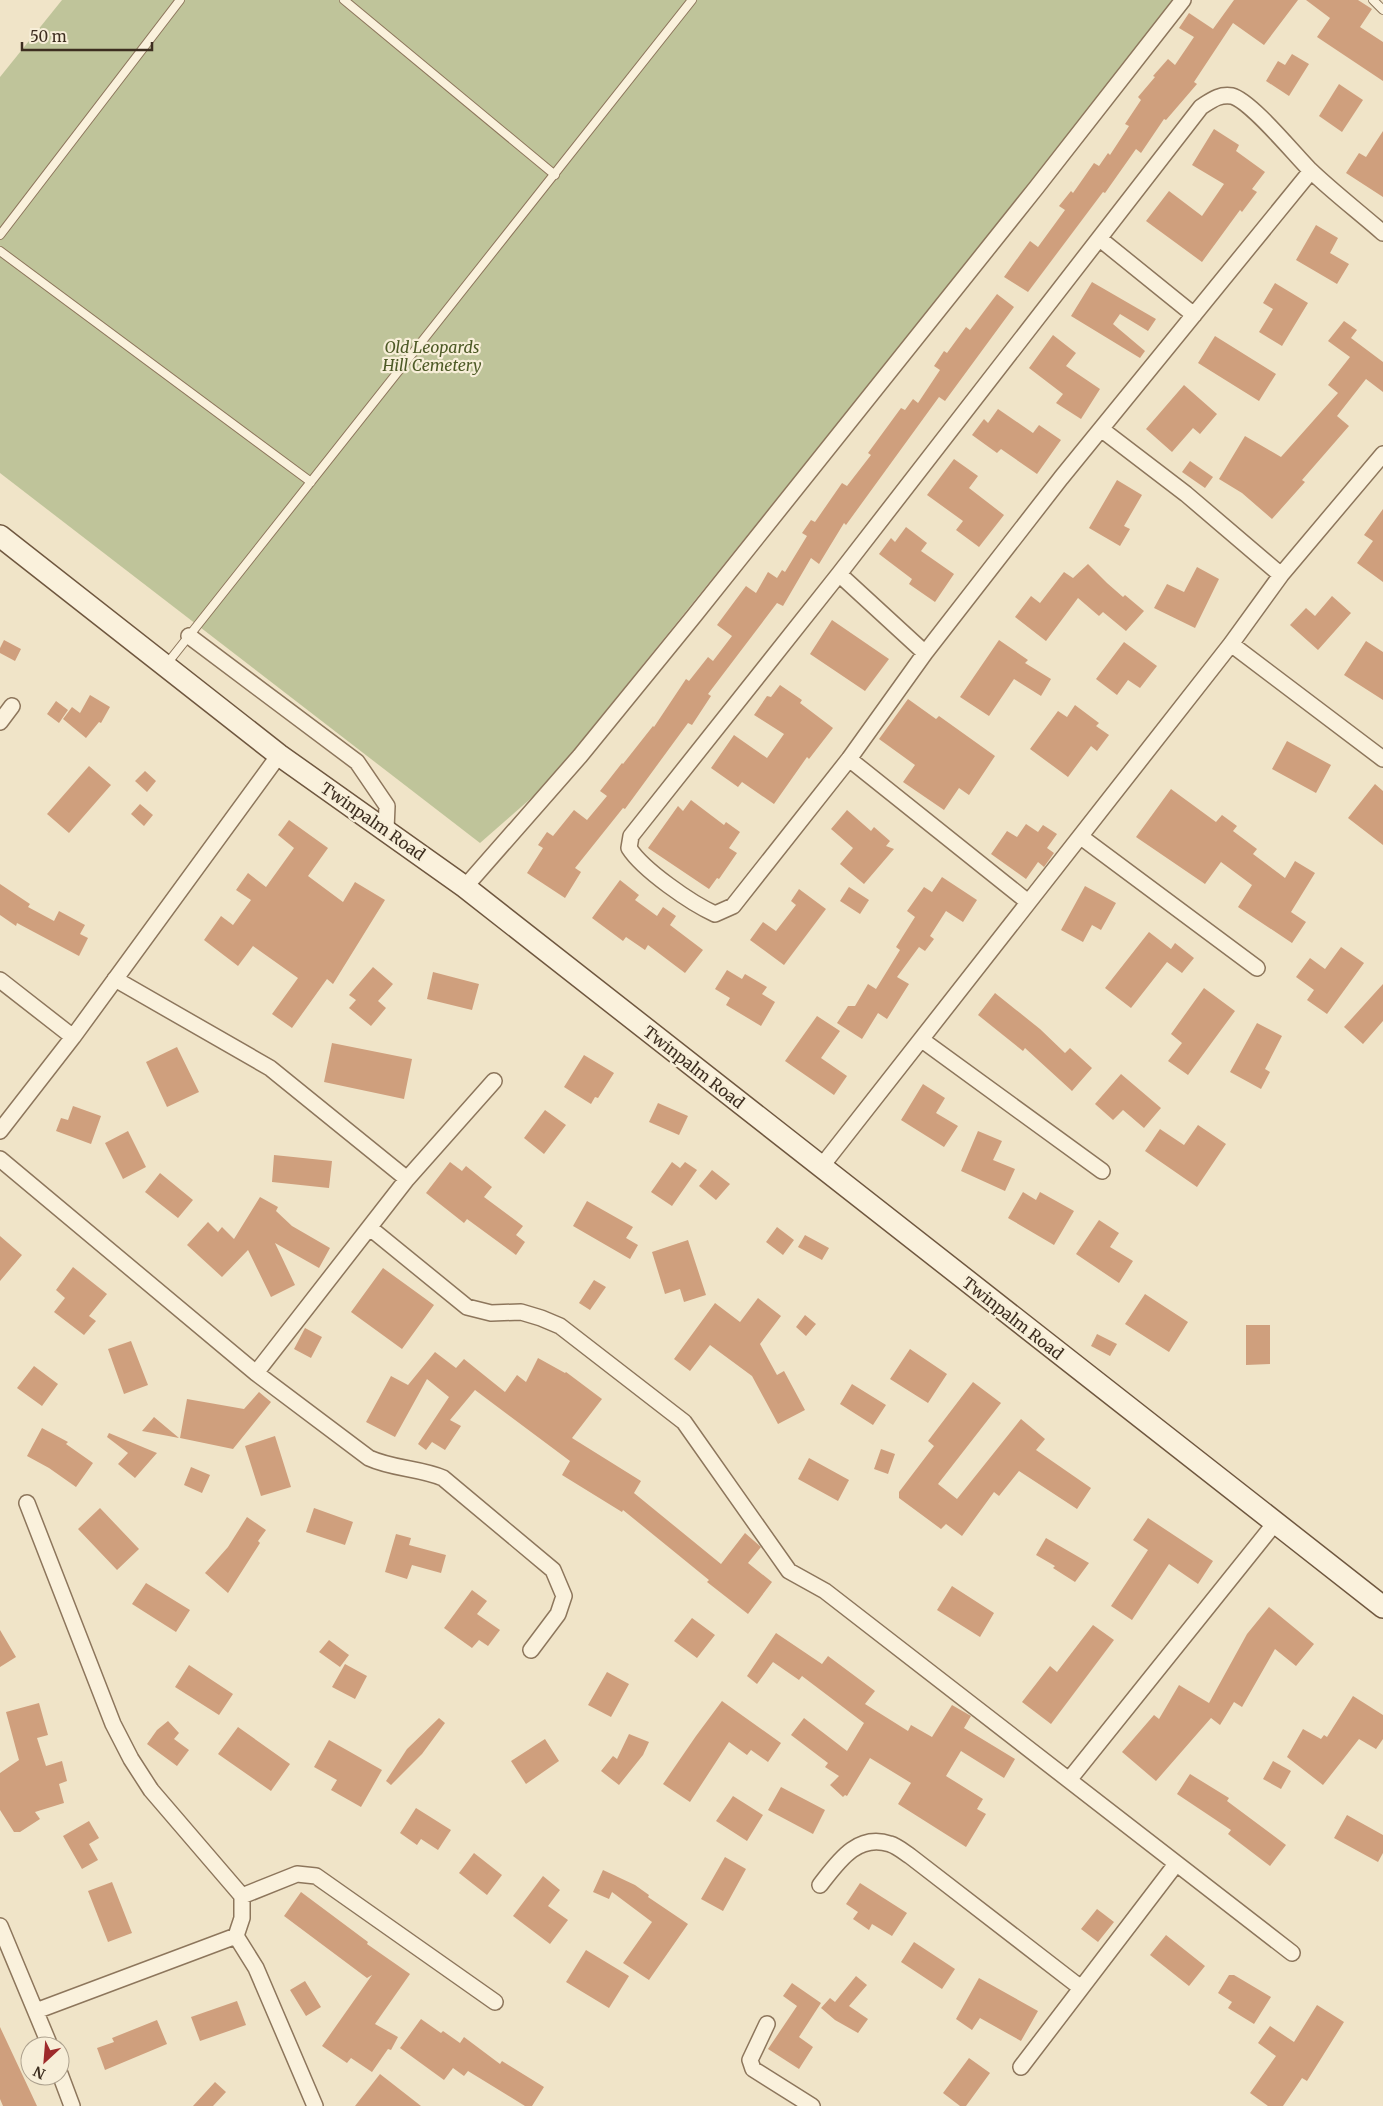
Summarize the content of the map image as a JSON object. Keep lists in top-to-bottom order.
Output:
{
  "streets": {
    "main road": ["Twinpalm Road"]
  },
  "parks": ["Old Leopards Hill Cemetery"],
  "scale_bar": "50 m",
  "north": "bottom left"
}
